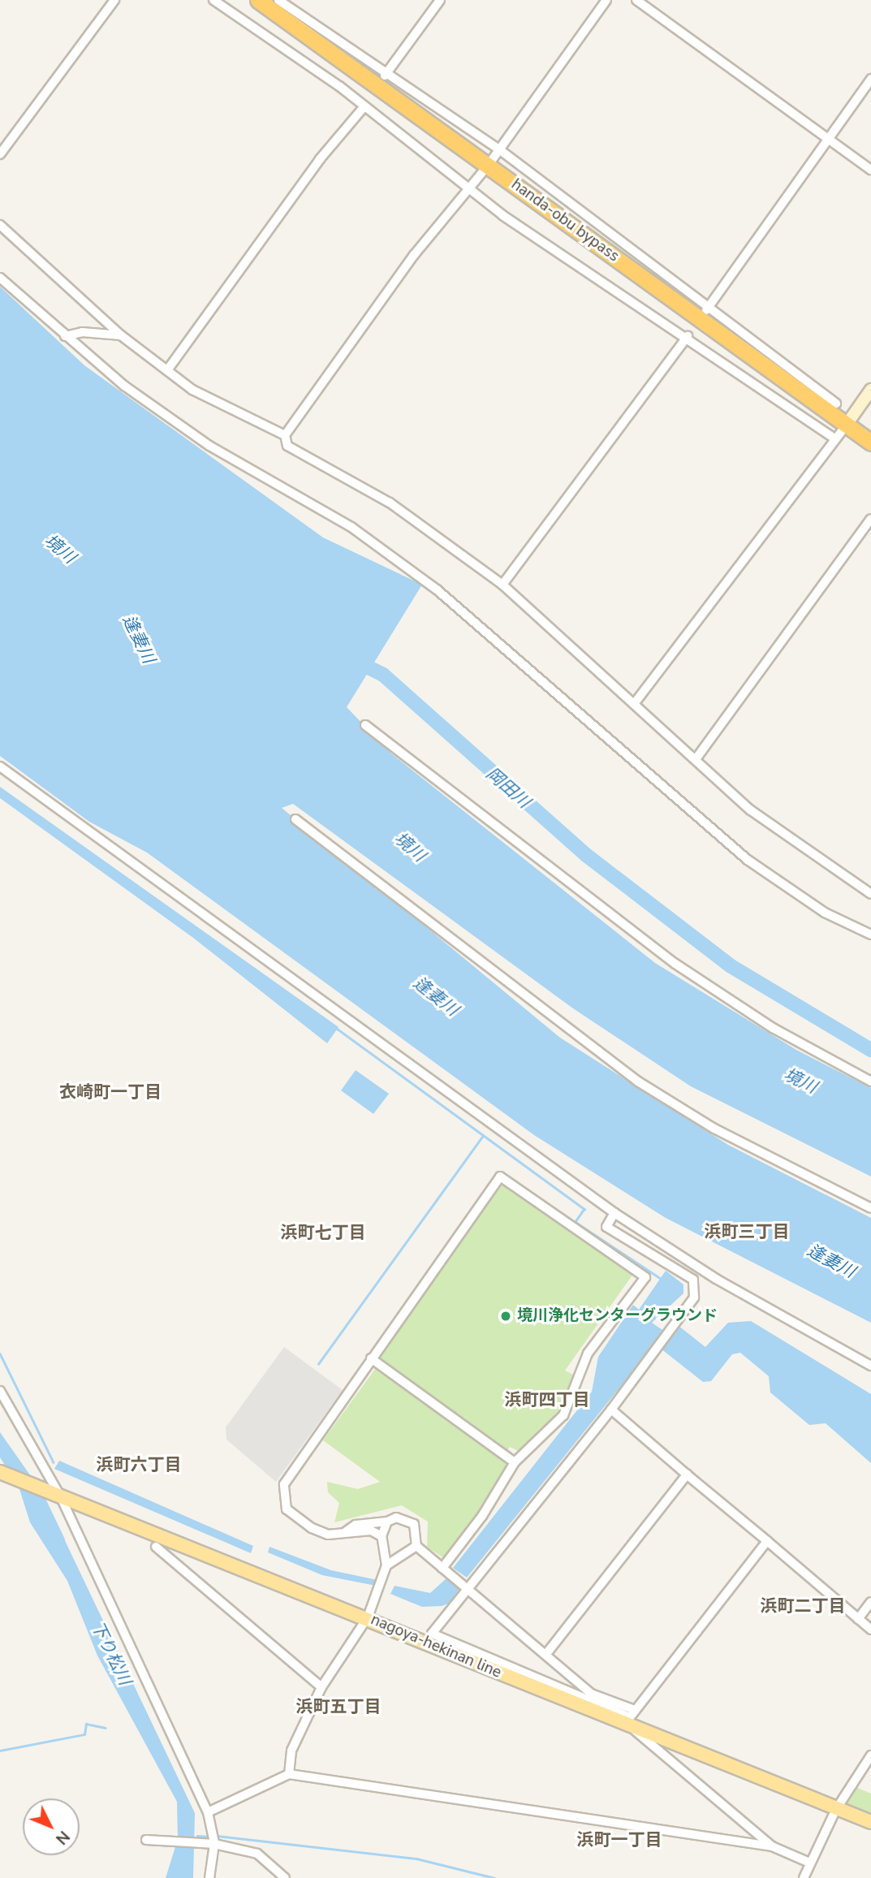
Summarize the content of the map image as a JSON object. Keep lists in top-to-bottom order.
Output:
{
  "streets": {
    "highway": ["handa-obu bypass"],
    "main road": ["nagoya-hekinan line"]
  },
  "districts": [
    "衣崎町一丁目",
    "浜町三丁目",
    "浜町七丁目",
    "浜町四丁目",
    "浜町六丁目",
    "浜町二丁目",
    "浜町五丁目",
    "浜町一丁目"
  ],
  "water": [
    "境川",
    "逢妻川",
    "岡田川",
    "下り松川"
  ],
  "places": ["境川浄化センターグラウンド"],
  "north": "bottom right"
}
